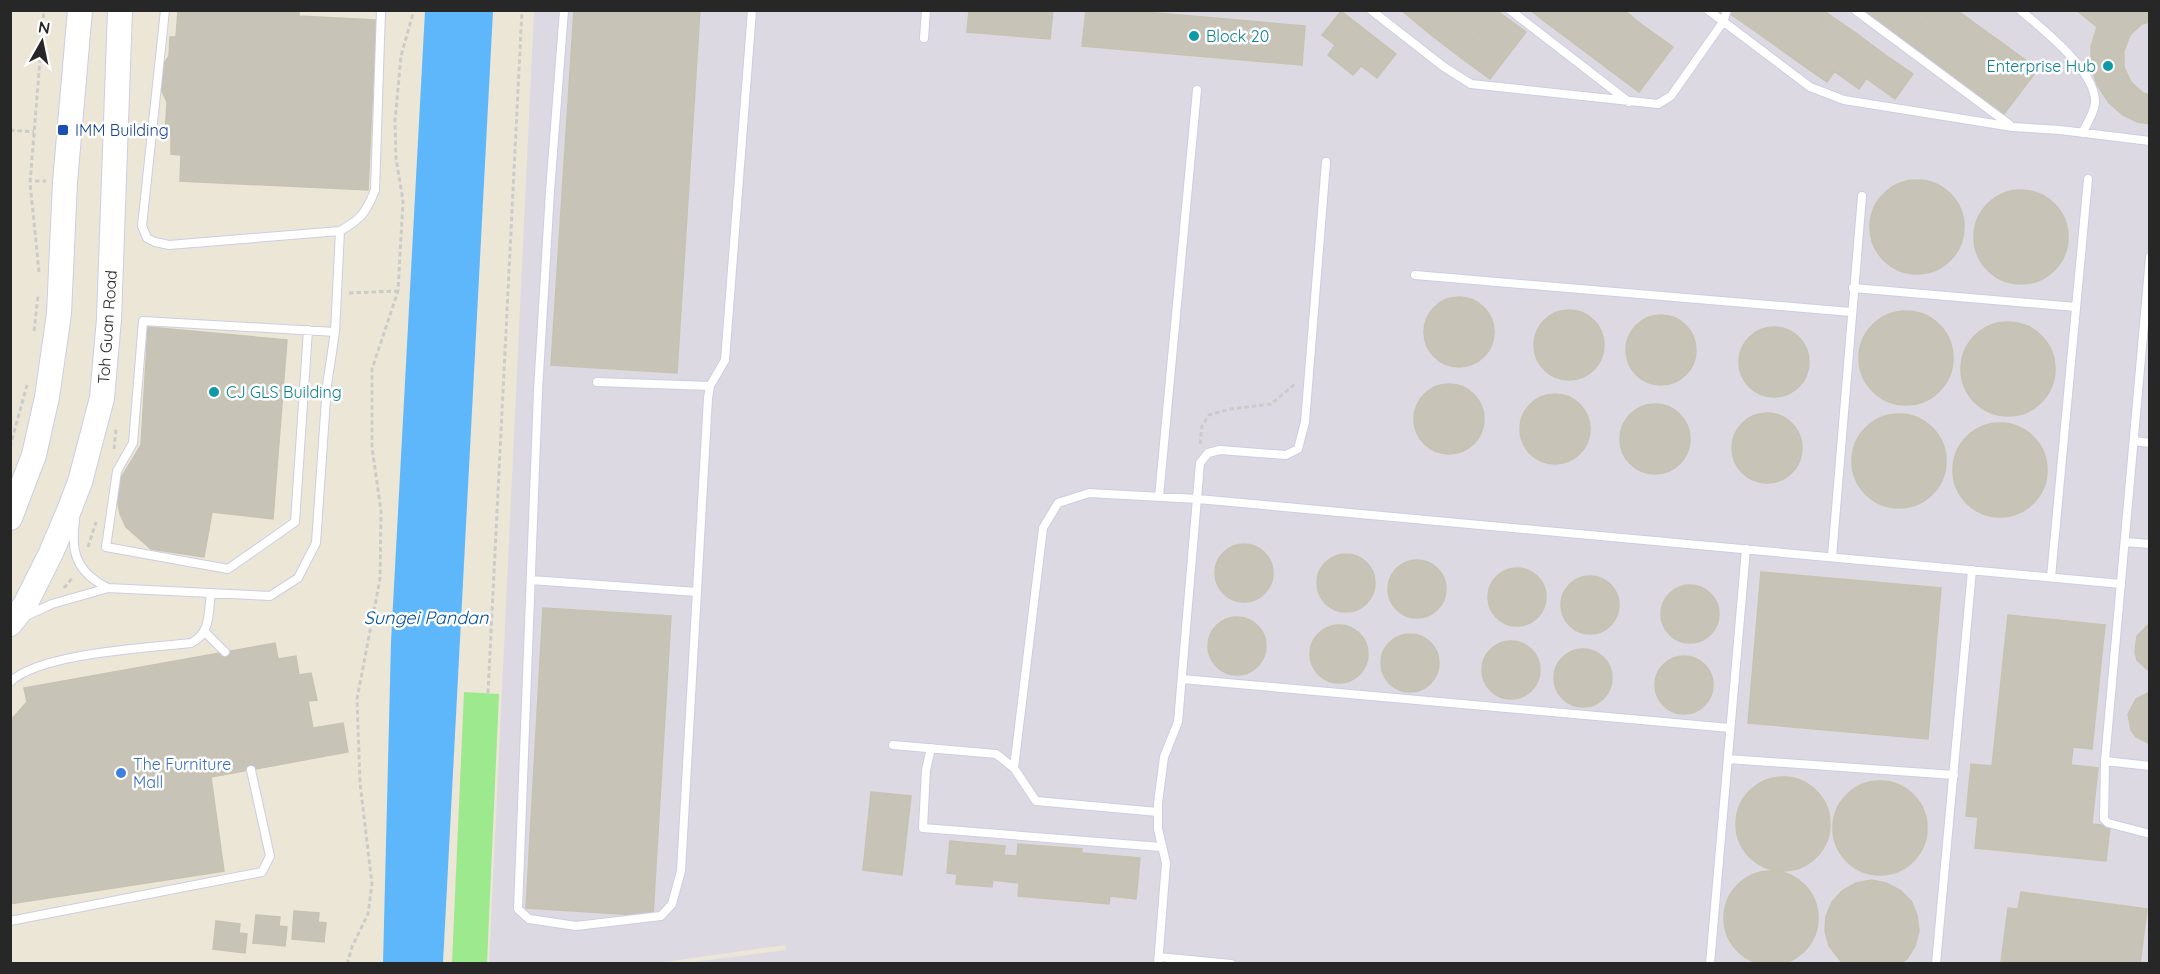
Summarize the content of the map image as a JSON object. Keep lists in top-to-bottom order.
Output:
{
  "streets": {
    "main road": ["Toh Guan Road"]
  },
  "water": ["Sungei Pandan"],
  "places": {
    "other": [
      "Block 20",
      "Enterprise Hub",
      "CJ GLS Building",
      "The Furniture Mall"
    ],
    "transit": ["IMM Building"]
  },
  "north": "top"
}
